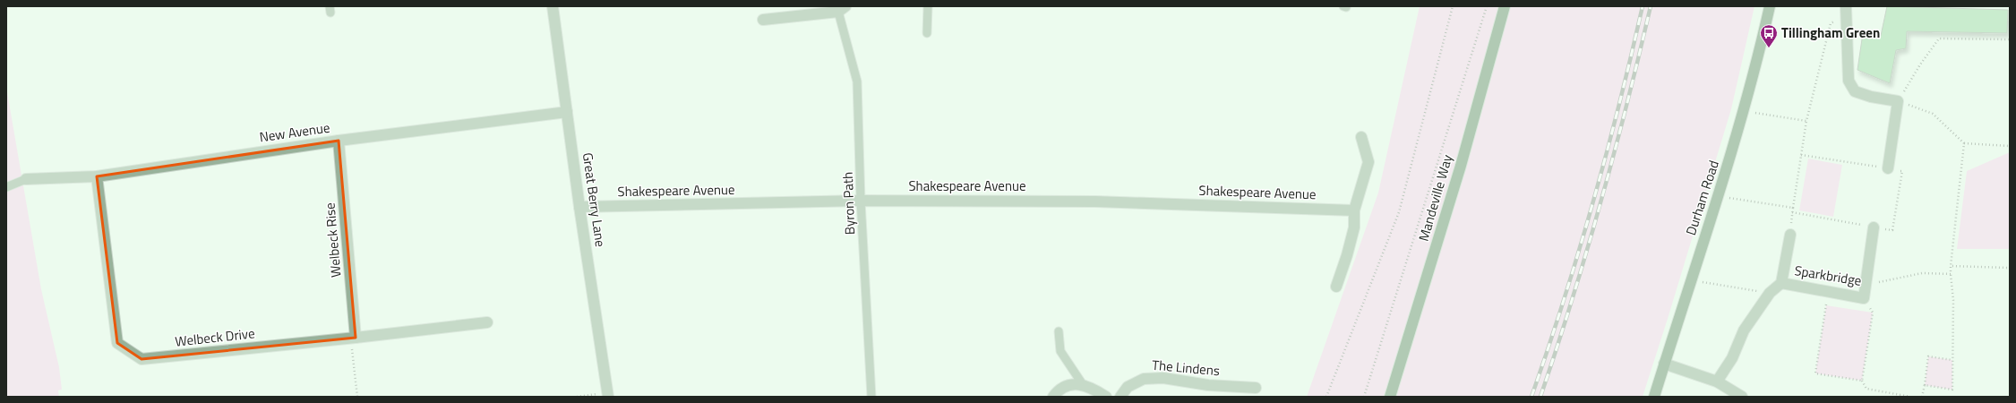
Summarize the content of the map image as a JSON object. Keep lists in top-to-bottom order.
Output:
{
  "streets": {
    "street": [
      "New Avenue",
      "Shakespeare Avenue",
      "Mandeville Way",
      "Durham Road",
      "Great Berry Lane",
      "Welbeck Rise",
      "Sparkbridge",
      "Welbeck Drive",
      "The Lindens"
    ],
    "lane": ["Byron Path"]
  },
  "crossings": [
    ["New Avenue", "Great Berry Lane"],
    ["New Avenue", "Welbeck Rise"],
    ["New Avenue", "Welbeck Drive"],
    ["Shakespeare Avenue", "Great Berry Lane"],
    ["Shakespeare Avenue", "Byron Path"],
    ["Welbeck Rise", "Welbeck Drive"]
  ],
  "places": {
    "bus stop": ["Tillingham Green"]
  }
}
